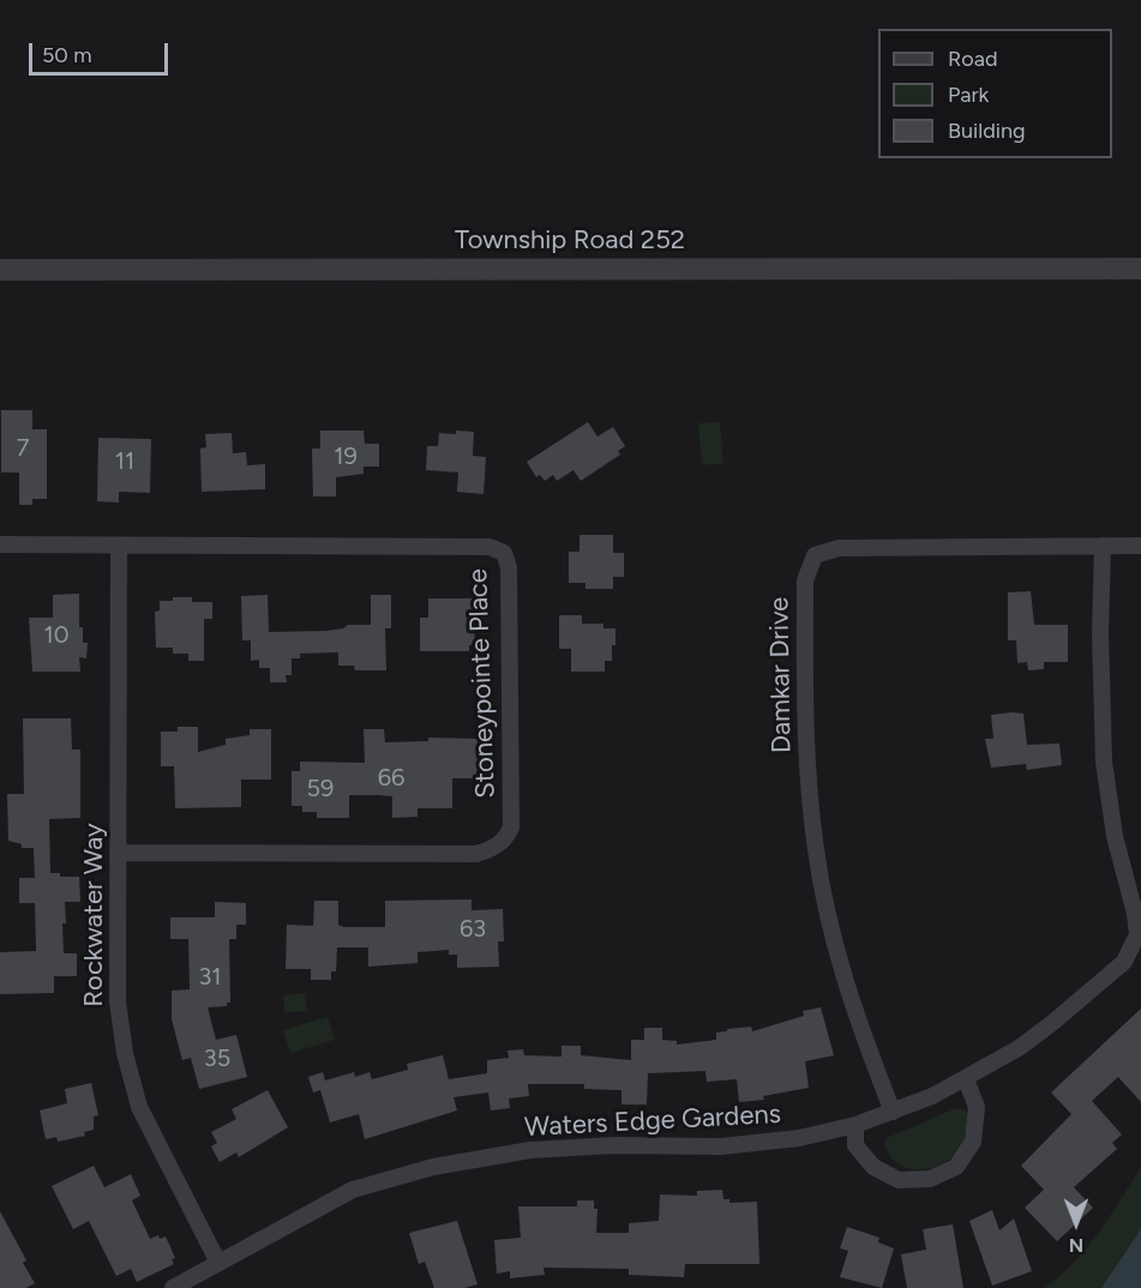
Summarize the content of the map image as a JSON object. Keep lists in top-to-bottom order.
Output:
{
  "streets": {
    "street": [
      "Township Road 252",
      "Damkar Drive",
      "Stoneypointe Place",
      "Rockwater Way",
      "Waters Edge Gardens"
    ]
  },
  "crossings": [
    ["Damkar Drive", "Waters Edge Gardens"],
    ["Stoneypointe Place", "Rockwater Way"],
    ["Rockwater Way", "Waters Edge Gardens"]
  ],
  "house_numbers": [
    "7",
    "19",
    "11",
    "10",
    "66",
    "59",
    "63",
    "31",
    "35"
  ],
  "legend": ["Road", "Park", "Building"],
  "scale_bar": "50 m",
  "north": "bottom"
}
